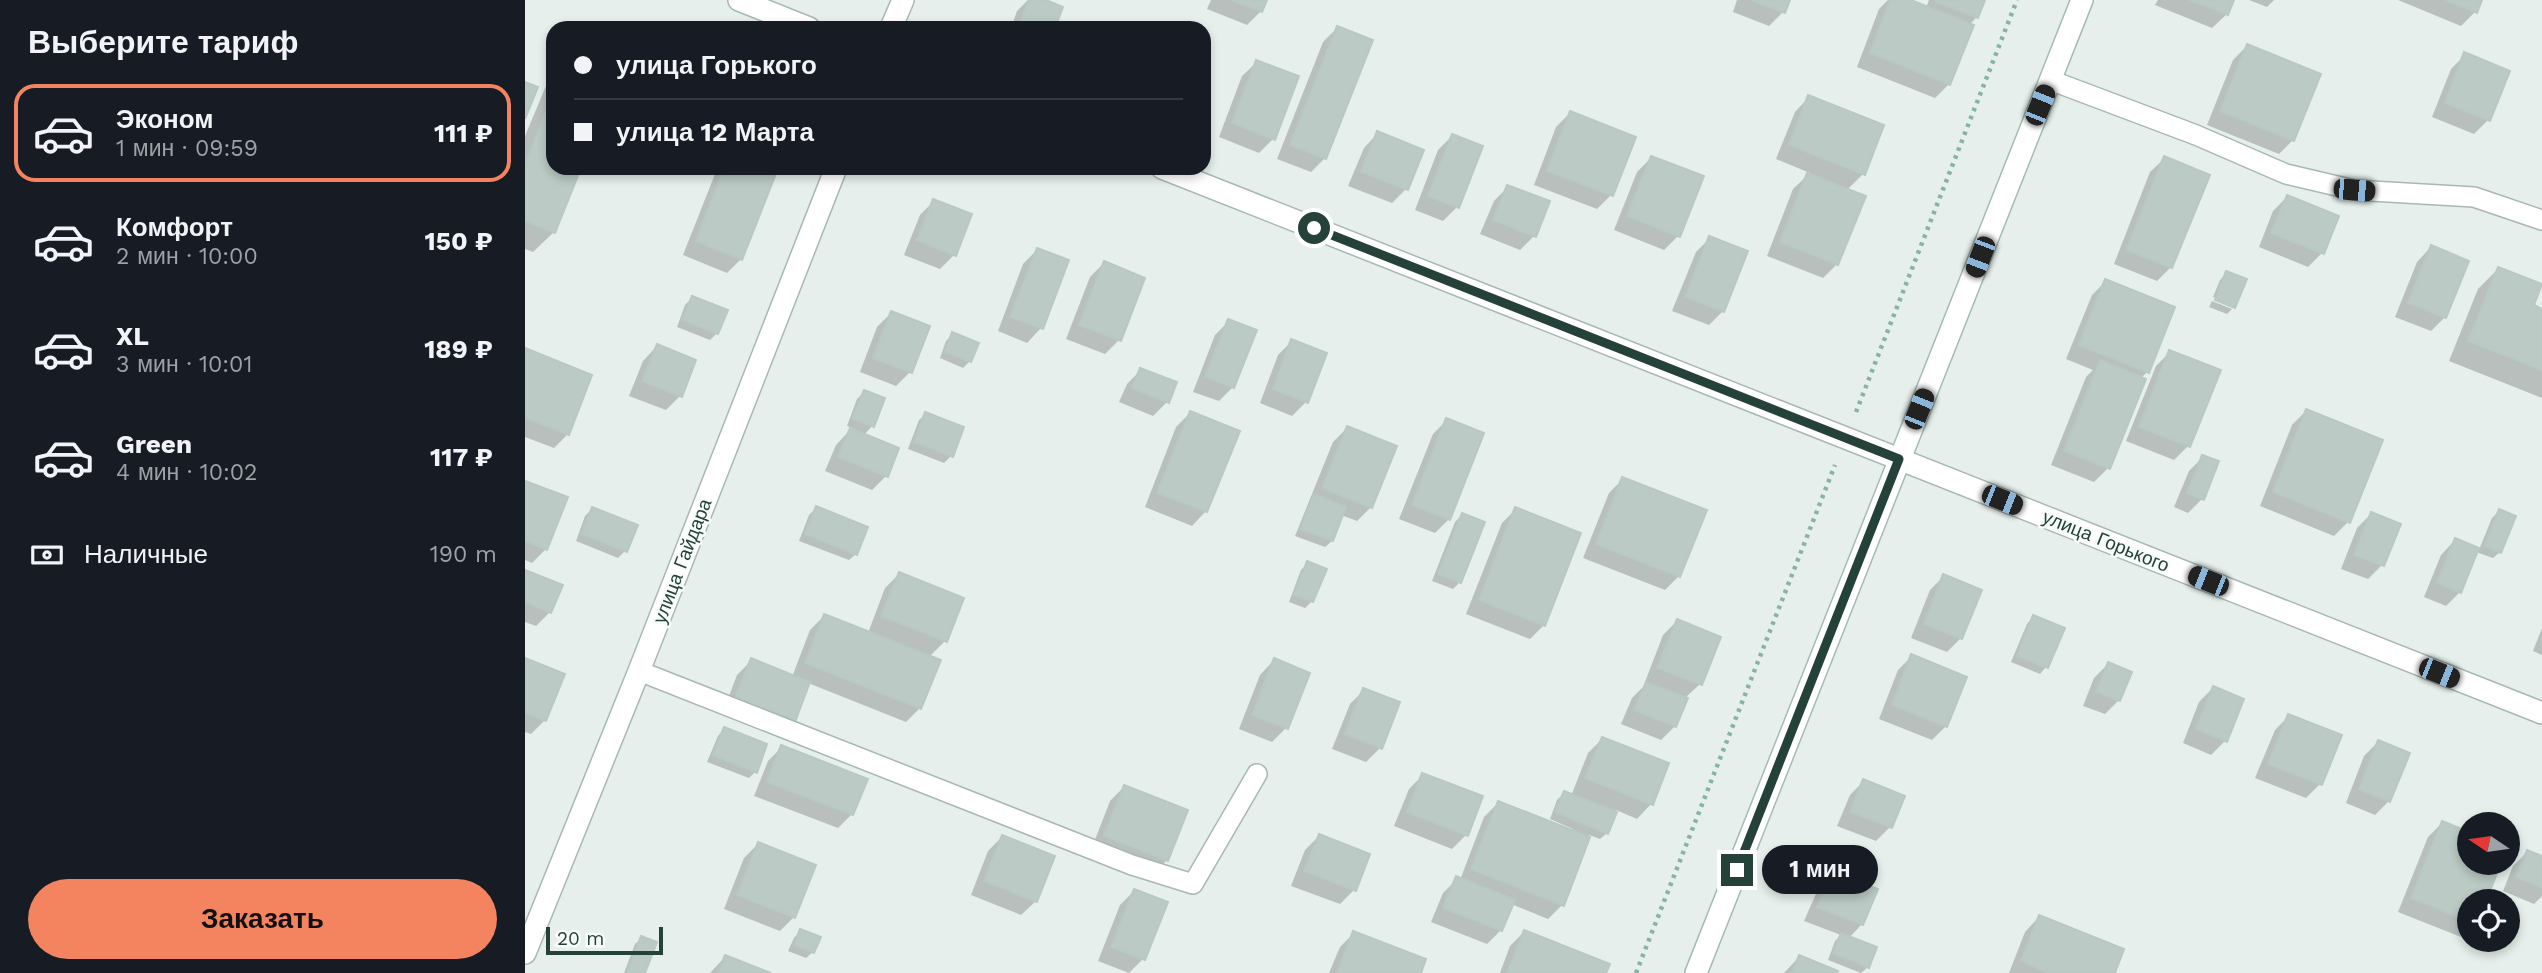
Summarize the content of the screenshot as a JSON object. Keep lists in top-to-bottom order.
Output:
{
  "streets": {
    "street": ["улица Горького", "улица Гайдара"]
  },
  "scale_bar": "20 m",
  "north": "left",
  "page": {
    "heading": "Выберите тариф",
    "banner": ["улица Горького", "улица 12 Марта"],
    "list": [
      {
        "name": "Эконом",
        "note": "1 мин · 09:59",
        "value": "111 ₽"
      },
      {
        "name": "Комфорт",
        "note": "2 мин · 10:00",
        "value": "150 ₽"
      },
      {
        "name": "XL",
        "note": "3 мин · 10:01",
        "value": "189 ₽"
      },
      {
        "name": "Green",
        "note": "4 мин · 10:02",
        "value": "117 ₽"
      }
    ],
    "pay": ["Наличные", "190 m"],
    "bubble": "1 мин",
    "buttons": "Заказать",
    "scale": "20 m"
  }
}
